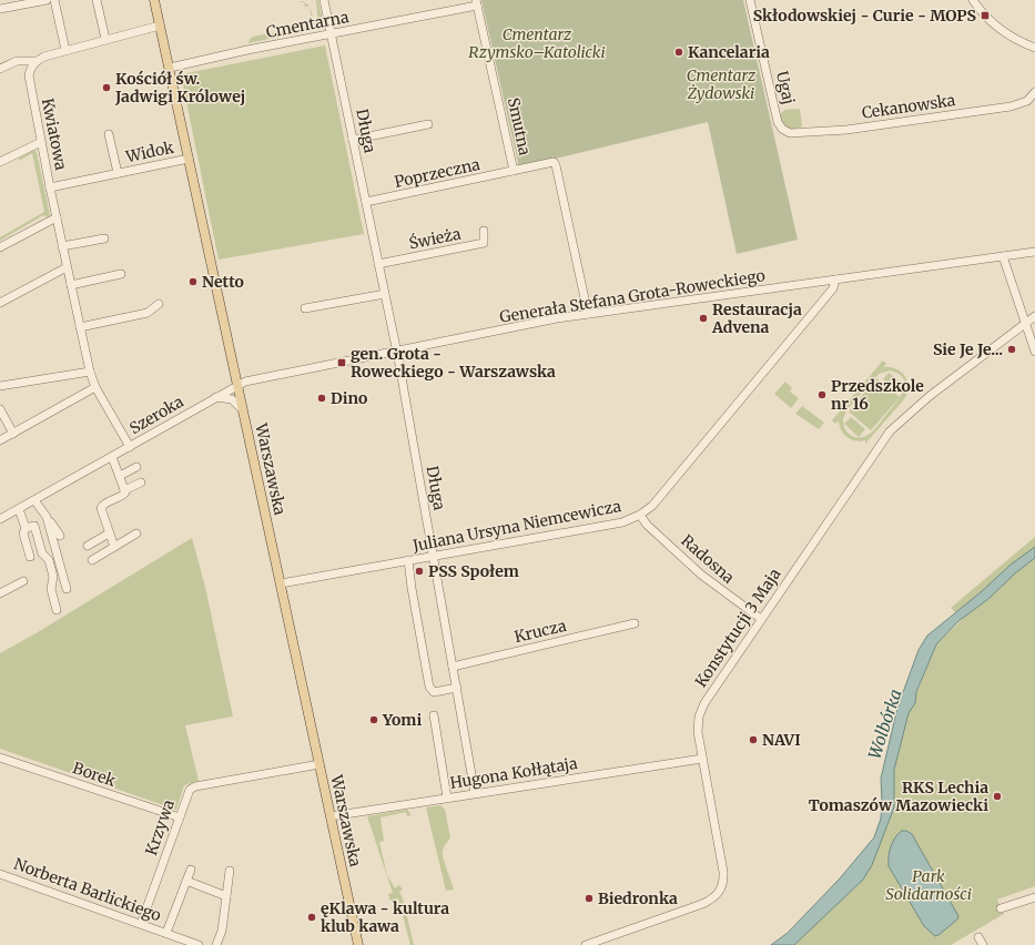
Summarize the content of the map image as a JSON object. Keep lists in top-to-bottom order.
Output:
{
  "streets": {
    "main road": ["Warszawska"],
    "street": [
      "Cmentarna",
      "Ugaj",
      "Cekanowska",
      "Smutna",
      "Długa",
      "Kwiatowa",
      "Widok",
      "Poprzeczna",
      "Świeża",
      "Generała Stefana Grota-Roweckiego",
      "Szeroka",
      "Juliana Ursyna Niemcewicza",
      "Radosna",
      "Konstytucji 3 Maja",
      "Krucza",
      "Hugona Kołłątaja",
      "Borek",
      "Krzywa",
      "Norberta Barlickiego"
    ]
  },
  "crossings": [
    ["Cmentarna", "Smutna"],
    ["Cmentarna", "Długa"],
    ["Cmentarna", "Warszawska"],
    ["Ugaj", "Cekanowska"],
    ["Smutna", "Poprzeczna"],
    ["Smutna", "Generała Stefana Grota-Roweckiego"],
    ["Długa", "Poprzeczna"],
    ["Długa", "Świeża"],
    ["Długa", "Generała Stefana Grota-Roweckiego"],
    ["Długa", "Juliana Ursyna Niemcewicza"],
    ["Długa", "Krucza"],
    ["Długa", "Hugona Kołłątaja"],
    ["Kwiatowa", "Widok"],
    ["Kwiatowa", "Szeroka"],
    ["Widok", "Warszawska"],
    ["Generała Stefana Grota-Roweckiego", "Szeroka"],
    ["Generała Stefana Grota-Roweckiego", "Warszawska"],
    ["Generała Stefana Grota-Roweckiego", "Juliana Ursyna Niemcewicza"],
    ["Szeroka", "Warszawska"],
    ["Warszawska", "Juliana Ursyna Niemcewicza"],
    ["Warszawska", "Hugona Kołłątaja"],
    ["Warszawska", "Krzywa"],
    ["Juliana Ursyna Niemcewicza", "Radosna"],
    ["Radosna", "Konstytucji 3 Maja"],
    ["Konstytucji 3 Maja", "Hugona Kołłątaja"],
    ["Borek", "Krzywa"],
    ["Krzywa", "Norberta Barlickiego"]
  ],
  "water": ["Wolbórka"],
  "parks": ["Cmentarz Rzymsko–Katolicki", "Cmentarz Żydowski", "Park Solidarności"],
  "places": {
    "transit": ["Skłodowskiej - Curie - MOPS", "gen. Grota - Roweckiego - Warszawska"],
    "other": [
      "Kancelaria",
      "Kościół św. Jadwigi Królowej",
      "Netto",
      "Restauracja Advena",
      "Sie Je Je...",
      "Przedszkole nr 16",
      "Dino",
      "PSS Społem",
      "Yomi",
      "NAVI",
      "RKS Lechia Tomaszów Mazowiecki",
      "Biedronka",
      "ęKlawa - kultura klub kawa"
    ]
  }
}
